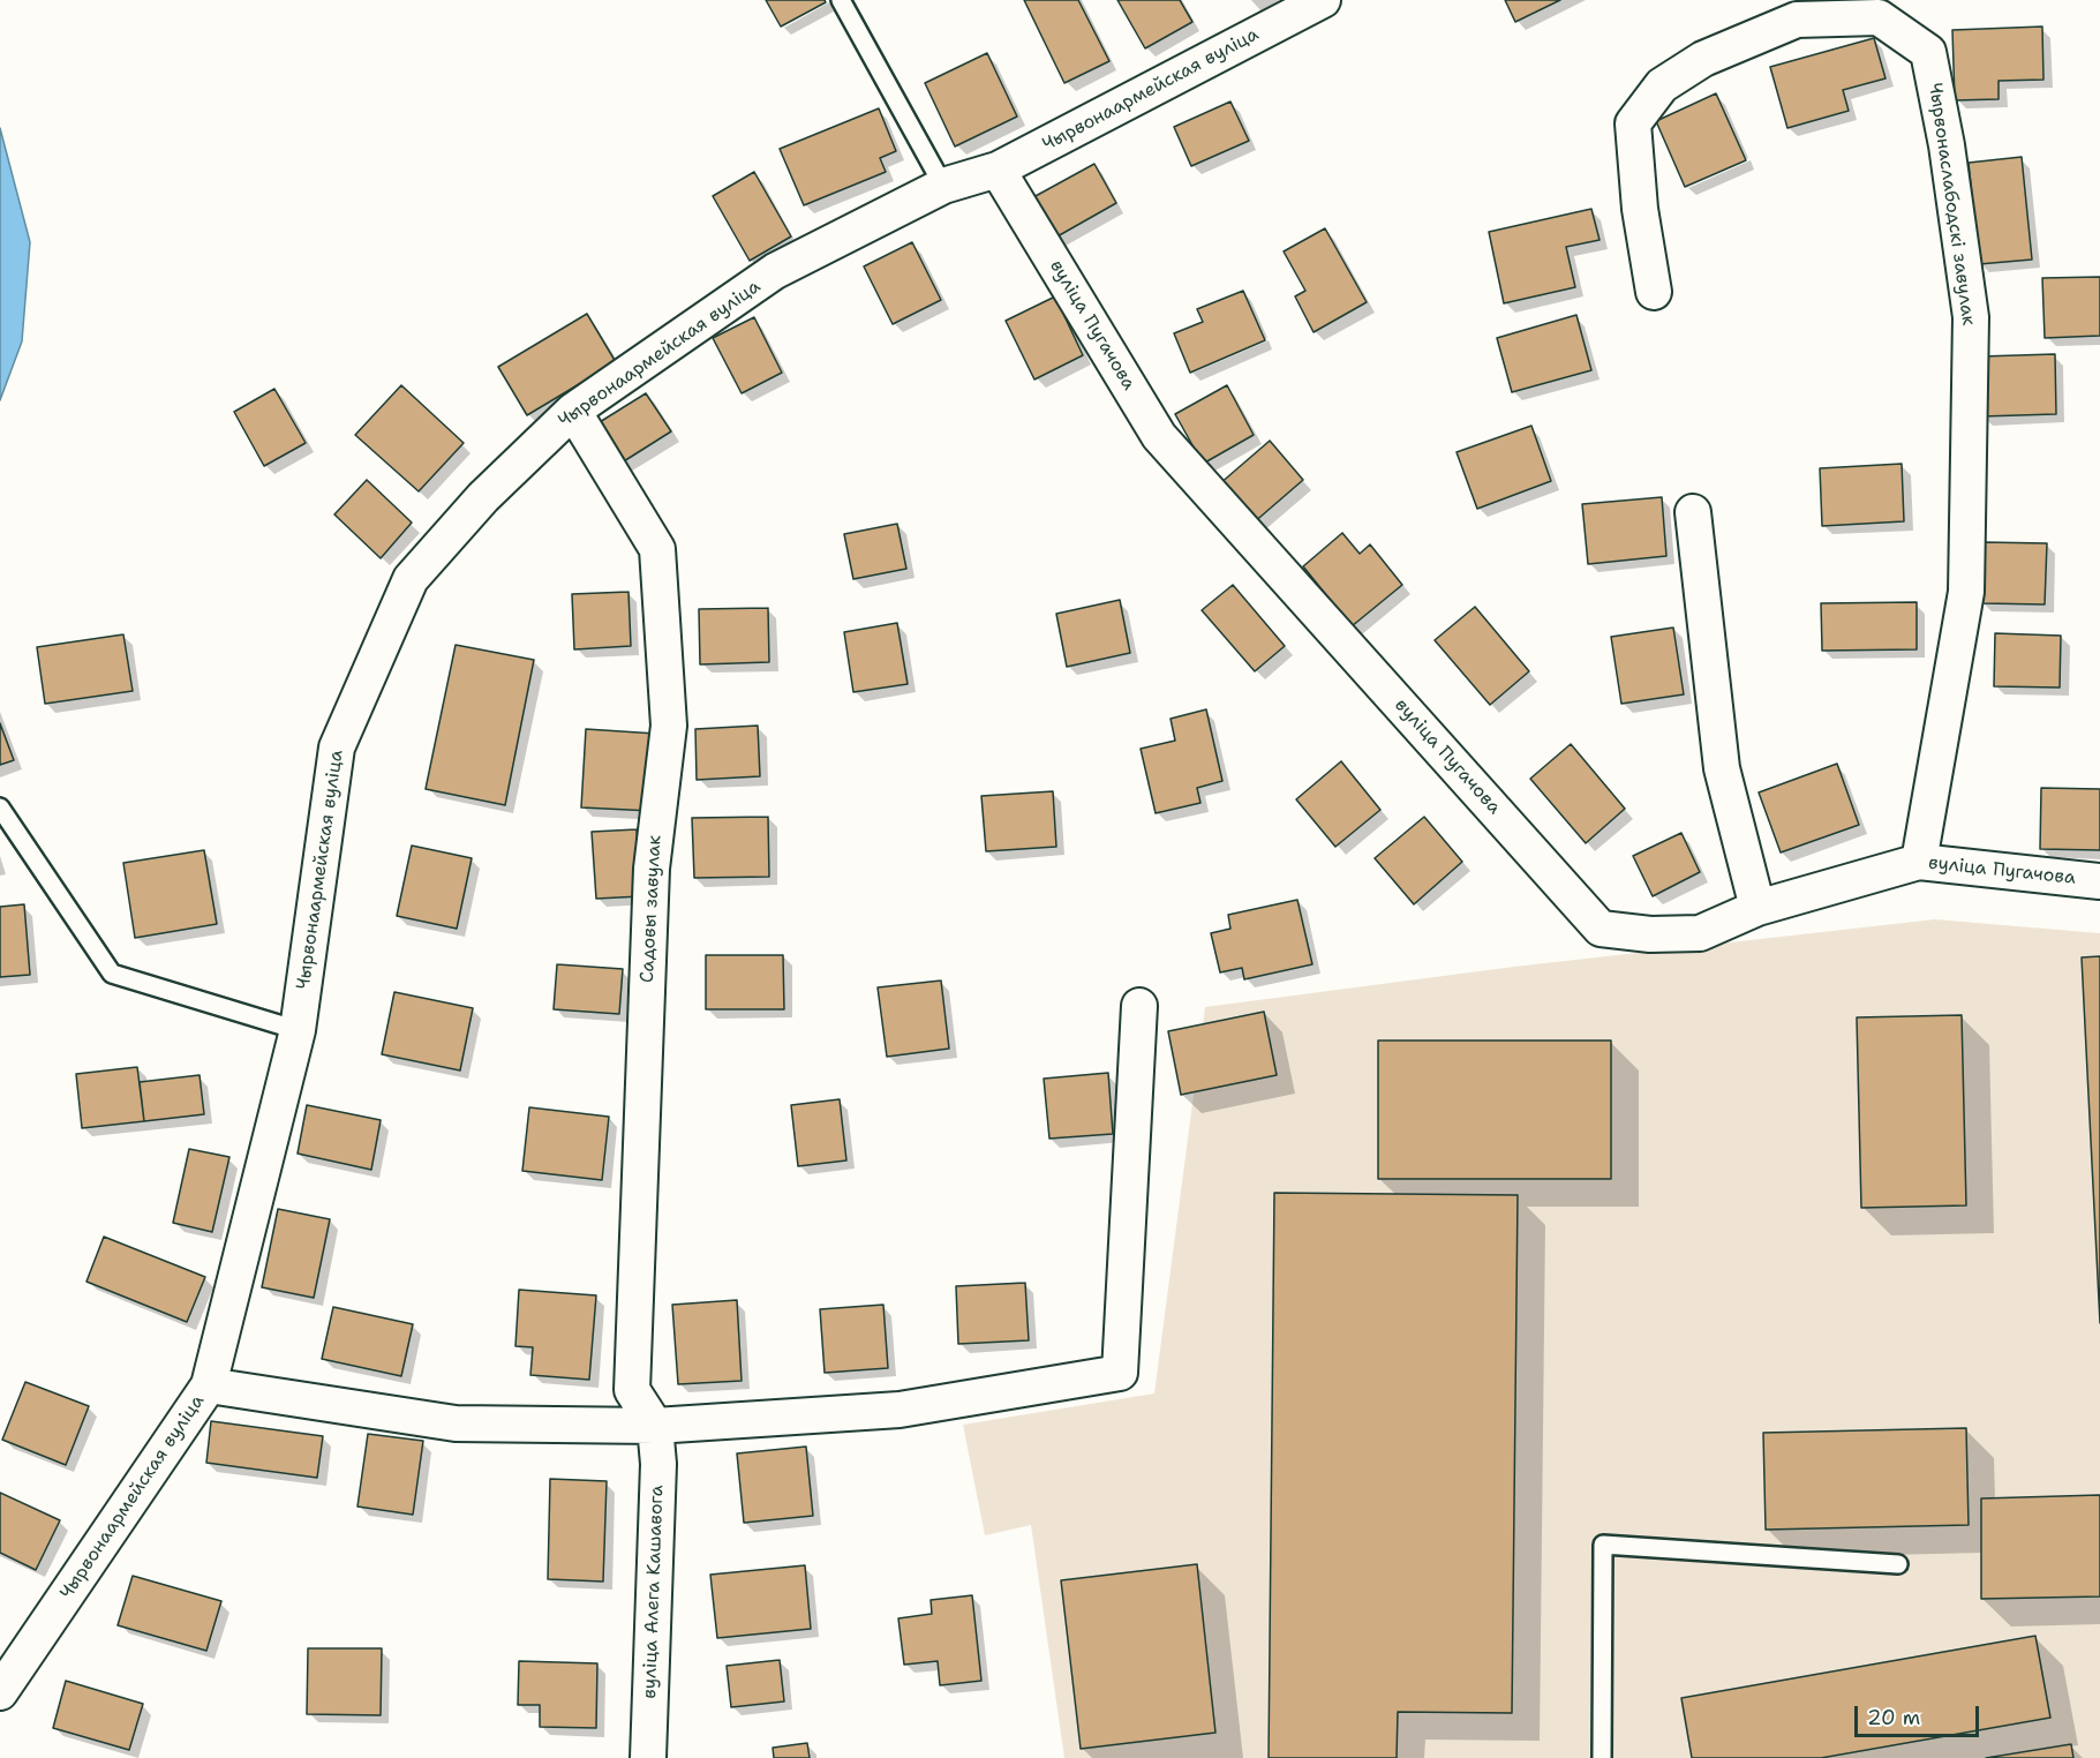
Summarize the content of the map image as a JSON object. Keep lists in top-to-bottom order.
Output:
{
  "streets": {
    "street": [
      "Чырвонаармейская вуліца",
      "Чырвонаслабодскі завулак",
      "вуліца Пугачова",
      "Садовы завулак",
      "вуліца Алега Кашавога"
    ]
  },
  "crossings": [
    ["Чырвонаармейская вуліца", "вуліца Пугачова"],
    ["Чырвонаармейская вуліца", "Садовы завулак"],
    ["Чырвонаслабодскі завулак", "вуліца Пугачова"],
    ["Садовы завулак", "вуліца Алега Кашавога"]
  ],
  "scale_bar": "20 m"
}
